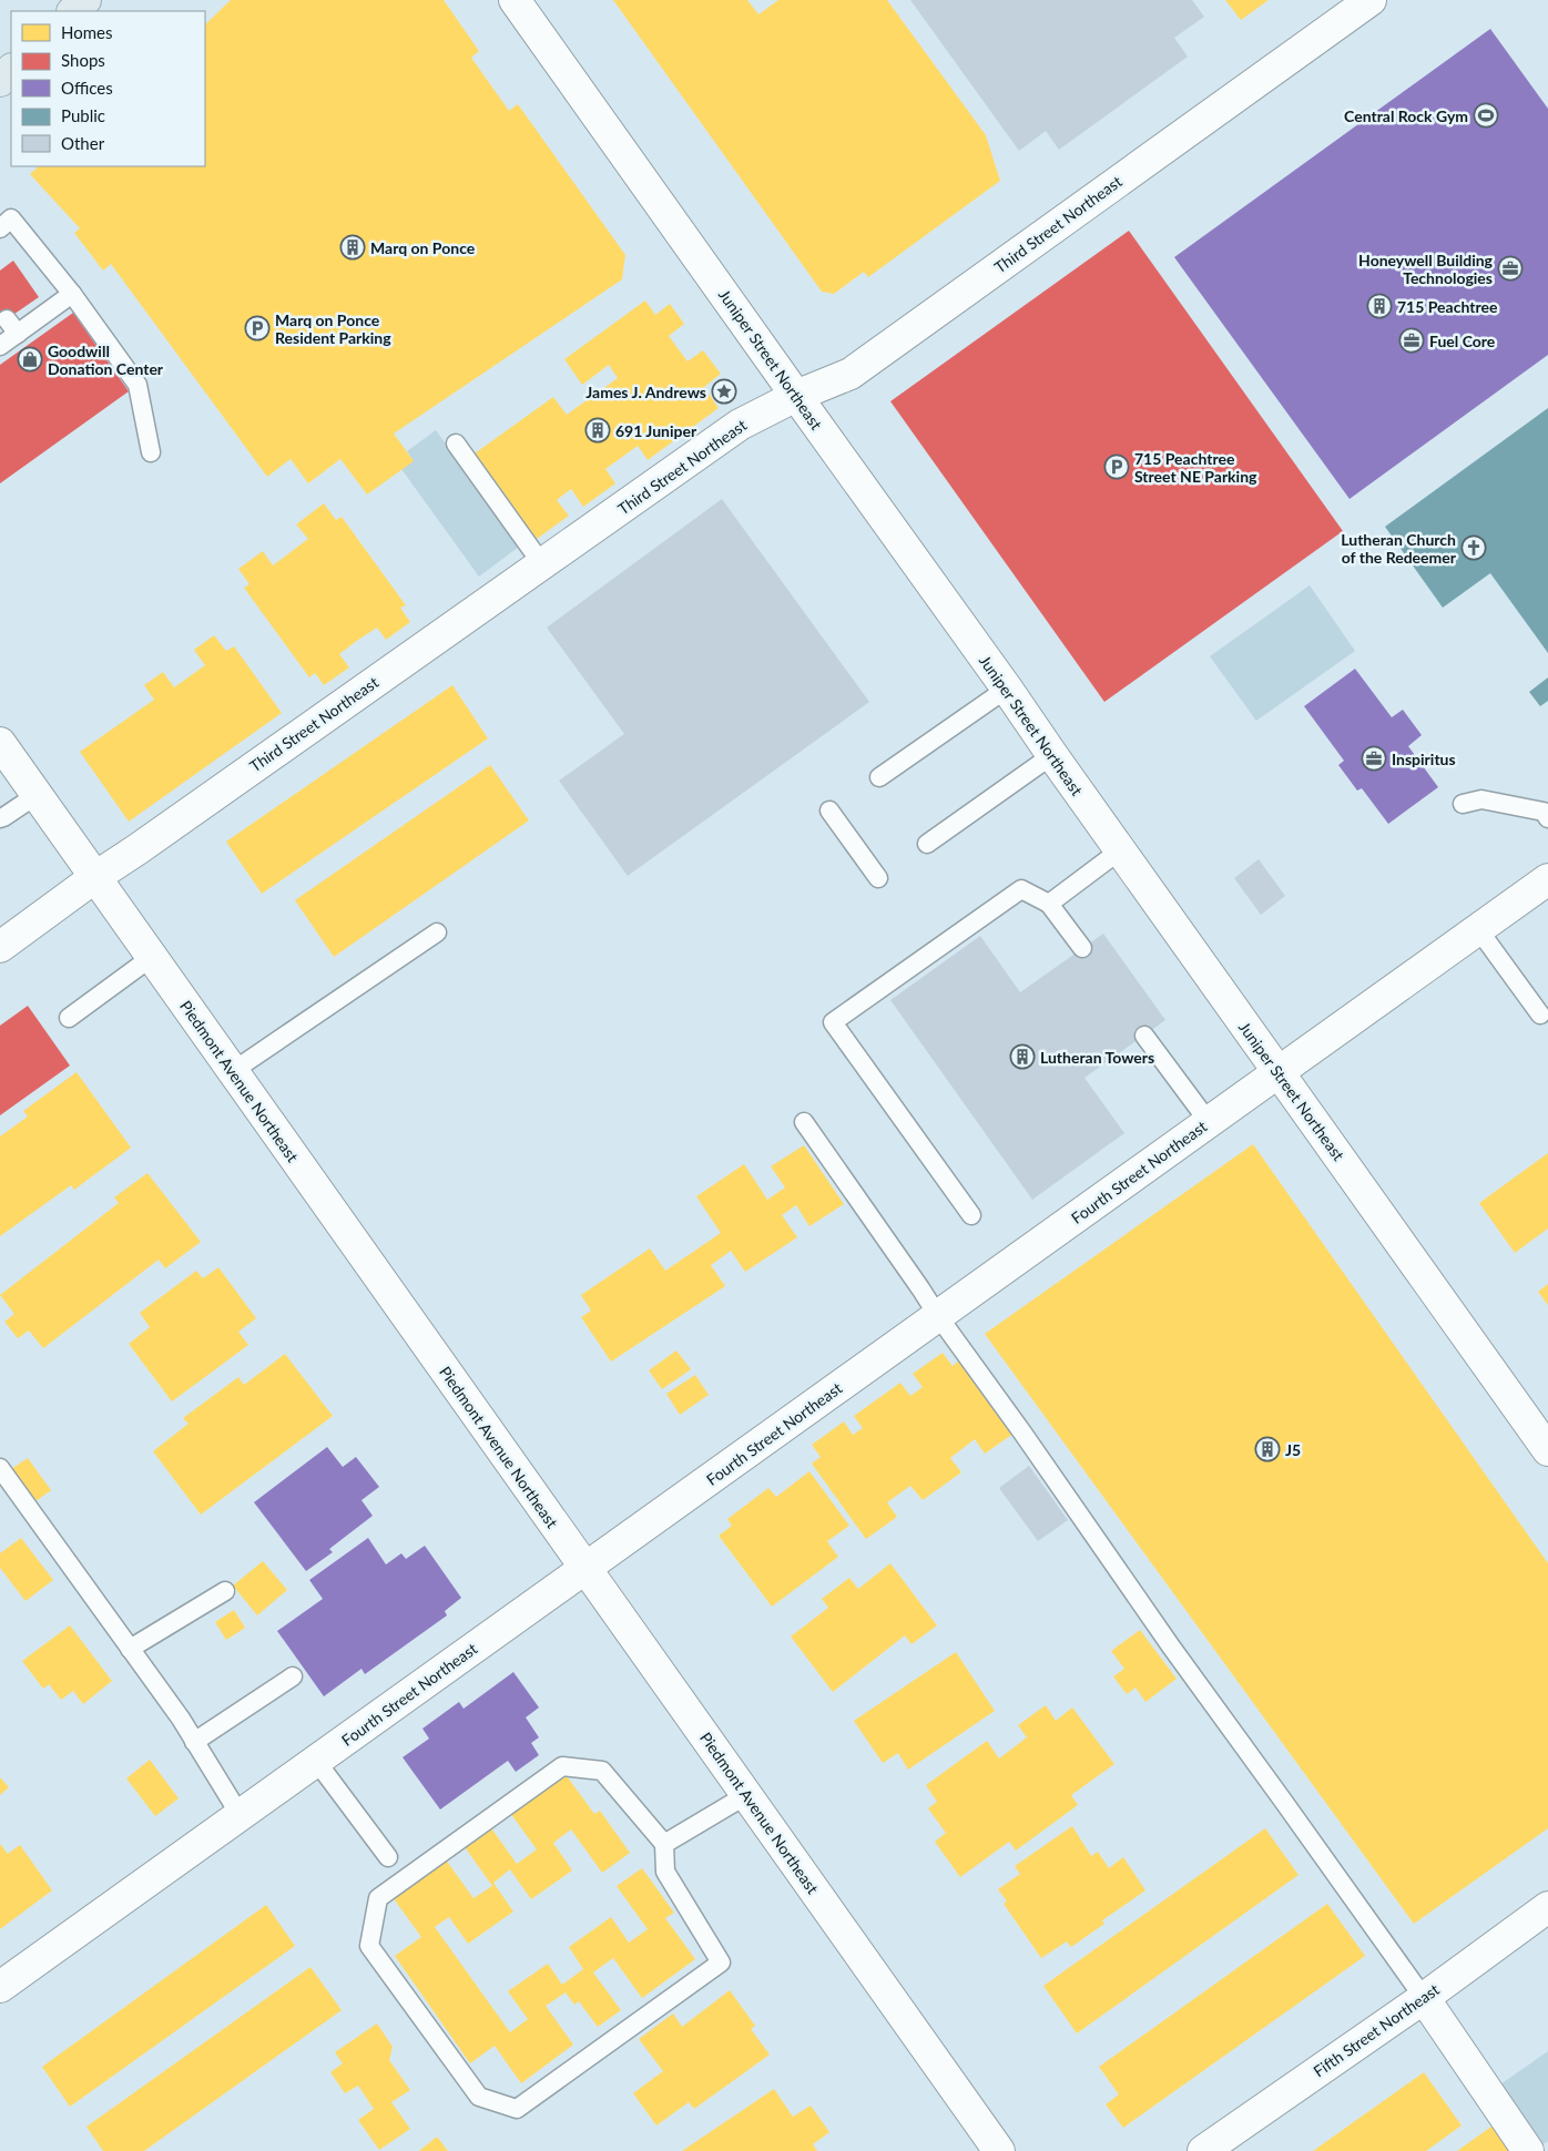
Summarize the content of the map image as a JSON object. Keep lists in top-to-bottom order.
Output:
{
  "streets": {
    "street": [
      "Third Street Northeast",
      "Juniper Street Northeast",
      "Piedmont Avenue Northeast",
      "Fourth Street Northeast",
      "Fifth Street Northeast"
    ]
  },
  "crossings": [
    ["Third Street Northeast", "Juniper Street Northeast"],
    ["Third Street Northeast", "Piedmont Avenue Northeast"],
    ["Juniper Street Northeast", "Fourth Street Northeast"],
    ["Piedmont Avenue Northeast", "Fourth Street Northeast"]
  ],
  "places": {
    "sports": ["Central Rock Gym"],
    "building": [
      "Marq on Ponce",
      "715 Peachtree",
      "691 Juniper",
      "Lutheran Towers",
      "J5"
    ],
    "office": ["Honeywell Building Technologies", "Fuel Core", "Inspiritus"],
    "parking": ["Marq on Ponce Resident Parking", "715 Peachtree Street NE Parking"],
    "shop": ["Goodwill Donation Center"],
    "place": ["James J. Andrews"],
    "church": ["Lutheran Church of the Redeemer"]
  },
  "legend": [
    "Homes",
    "Shops",
    "Offices",
    "Public",
    "Other"
  ]
}
